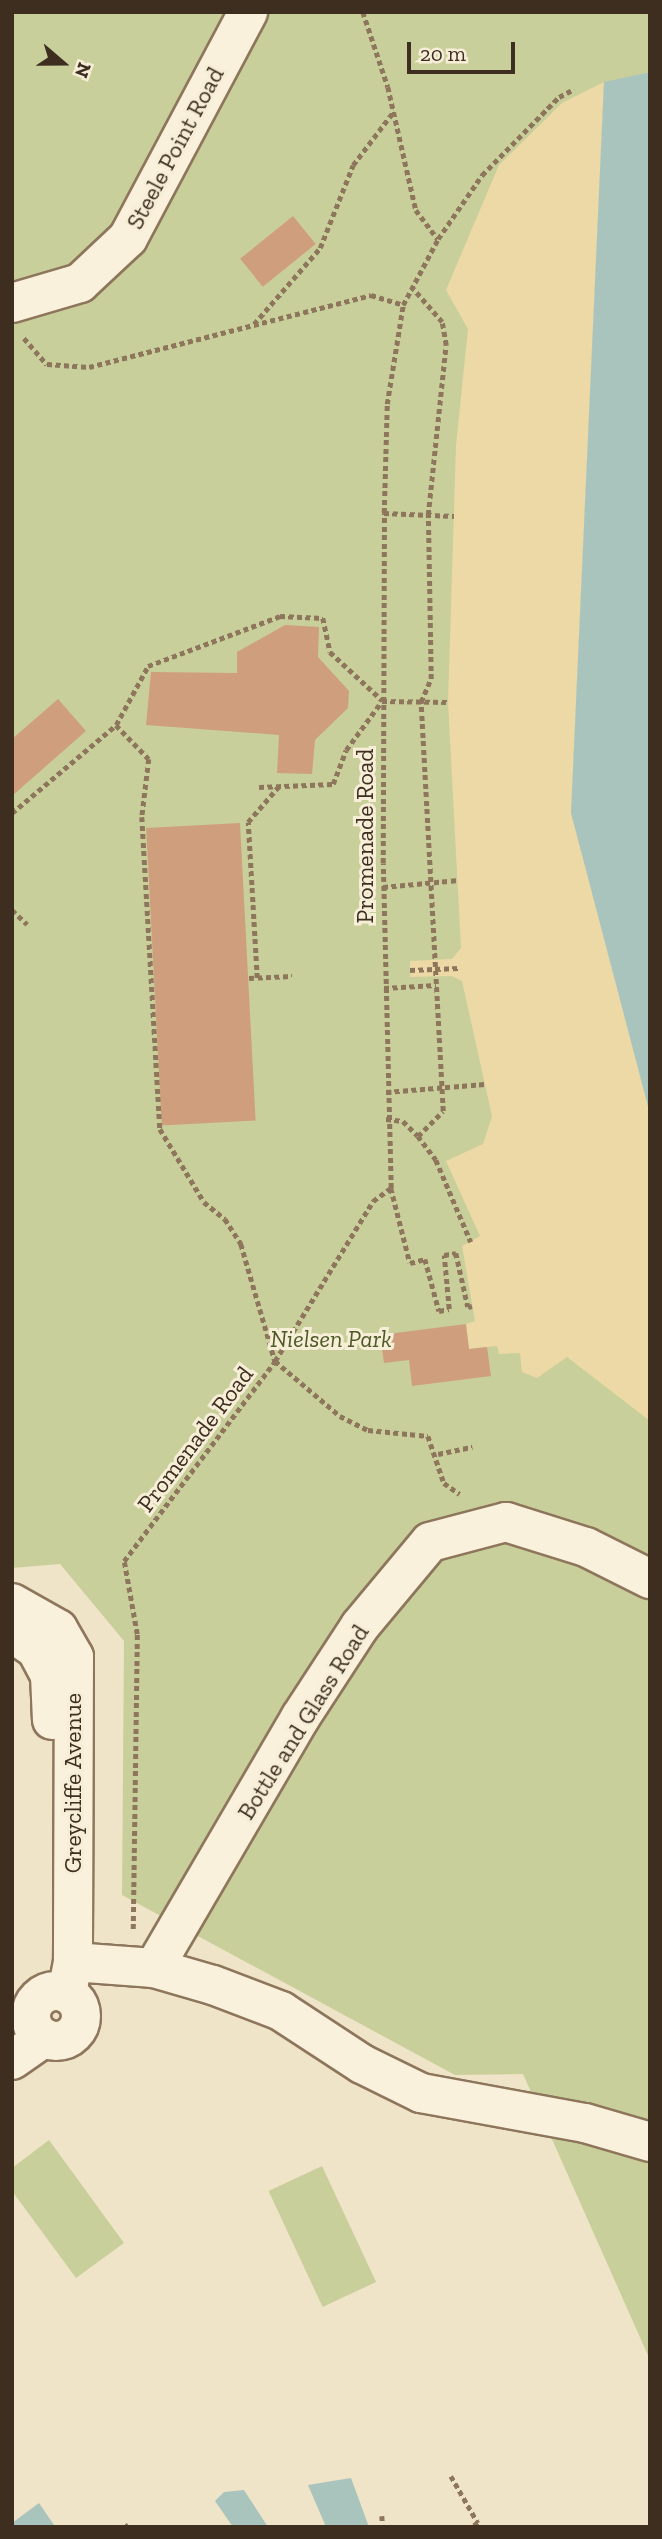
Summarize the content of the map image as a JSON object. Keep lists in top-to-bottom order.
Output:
{
  "streets": {
    "street": ["Steele Point Road", "Bottle and Glass Road", "Greycliffe Avenue"],
    "path": ["Promenade Road"]
  },
  "crossings": [
    ["Promenade Road", "Bottle and Glass Road"]
  ],
  "parks": ["Nielsen Park"],
  "scale_bar": "20 m",
  "north": "right"
}
